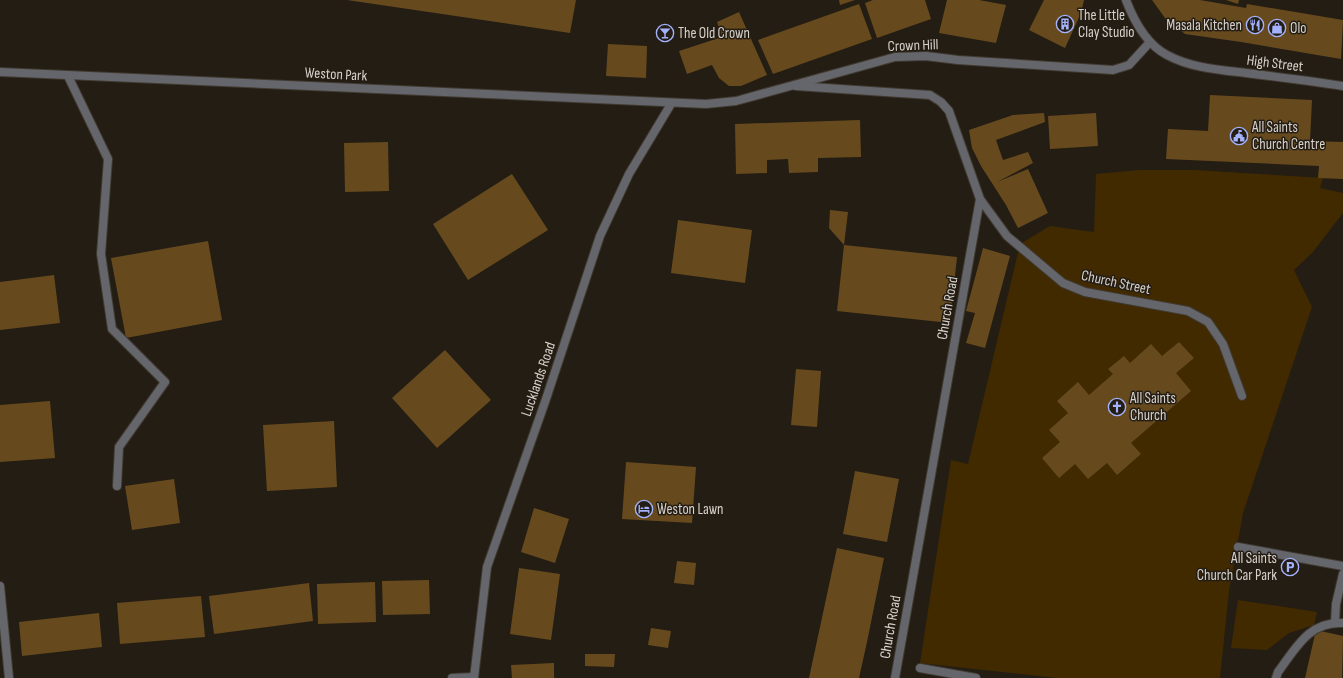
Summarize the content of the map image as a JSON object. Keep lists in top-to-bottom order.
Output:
{
  "streets": {
    "street": [
      "Crown Hill",
      "High Street",
      "Weston Park",
      "Church Street",
      "Church Road",
      "Lucklands Road"
    ]
  },
  "crossings": [
    ["Crown Hill", "High Street"],
    ["Crown Hill", "Weston Park"],
    ["Crown Hill", "Church Road"],
    ["Crown Hill", "Lucklands Road"],
    ["Weston Park", "Lucklands Road"],
    ["Church Street", "Church Road"]
  ],
  "places": {
    "building": ["The Little Clay Studio"],
    "restaurant": ["Masala Kitchen"],
    "shop": ["Olo"],
    "bar": ["The Old Crown"],
    "public building": ["All Saints Church Centre"],
    "church": ["All Saints Church"],
    "hotel": ["Weston Lawn"],
    "parking": ["All Saints Church Car Park"]
  }
}
